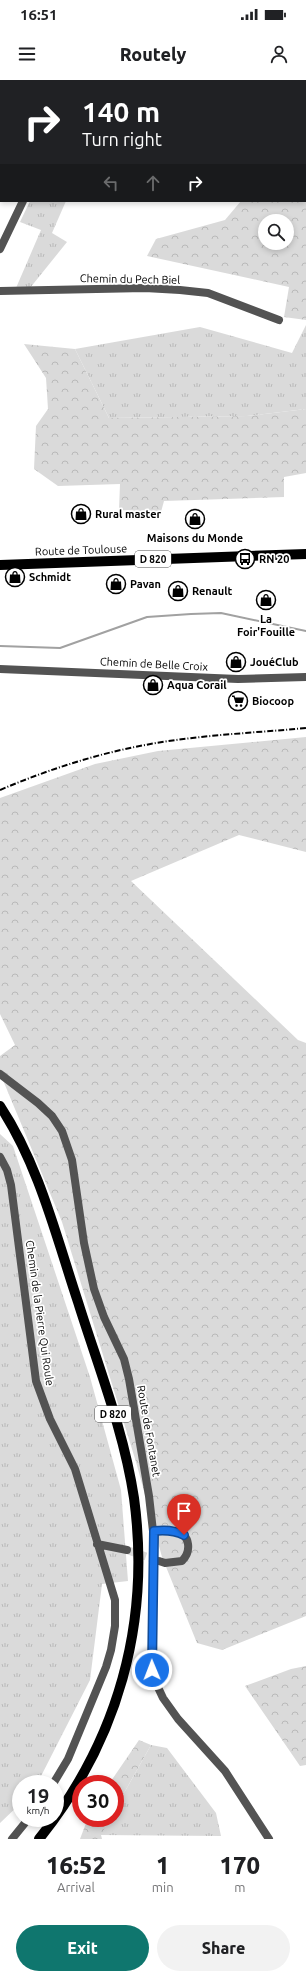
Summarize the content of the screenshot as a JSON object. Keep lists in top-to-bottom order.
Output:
{
  "streets": {
    "main road": ["Route de Toulouse", "D 820"],
    "street": [
      "Chemin du Pech Biel",
      "Chemin de Belle Croix",
      "Chemin de la Pierre Qui Roule",
      "Route de Fontanet"
    ]
  },
  "places": {
    "shop": [
      "Rural master",
      "Maisons du Monde",
      "Schmidt",
      "Pavan",
      "Renault",
      "La Foir'Fouille",
      "JouéClub",
      "Aqua Corail"
    ],
    "bus stop": ["RN 20"],
    "supermarket": ["Biocoop"]
  },
  "page": {
    "status": "16:51",
    "header": "Routely",
    "turn": ["140 m", "Turn right"],
    "speed": "19 km/h",
    "limit": "30",
    "eta": [
      "16:52",
      "Arrival",
      "1",
      "min",
      "170",
      "m"
    ],
    "buttons": ["Exit", "Share"]
  }
}
